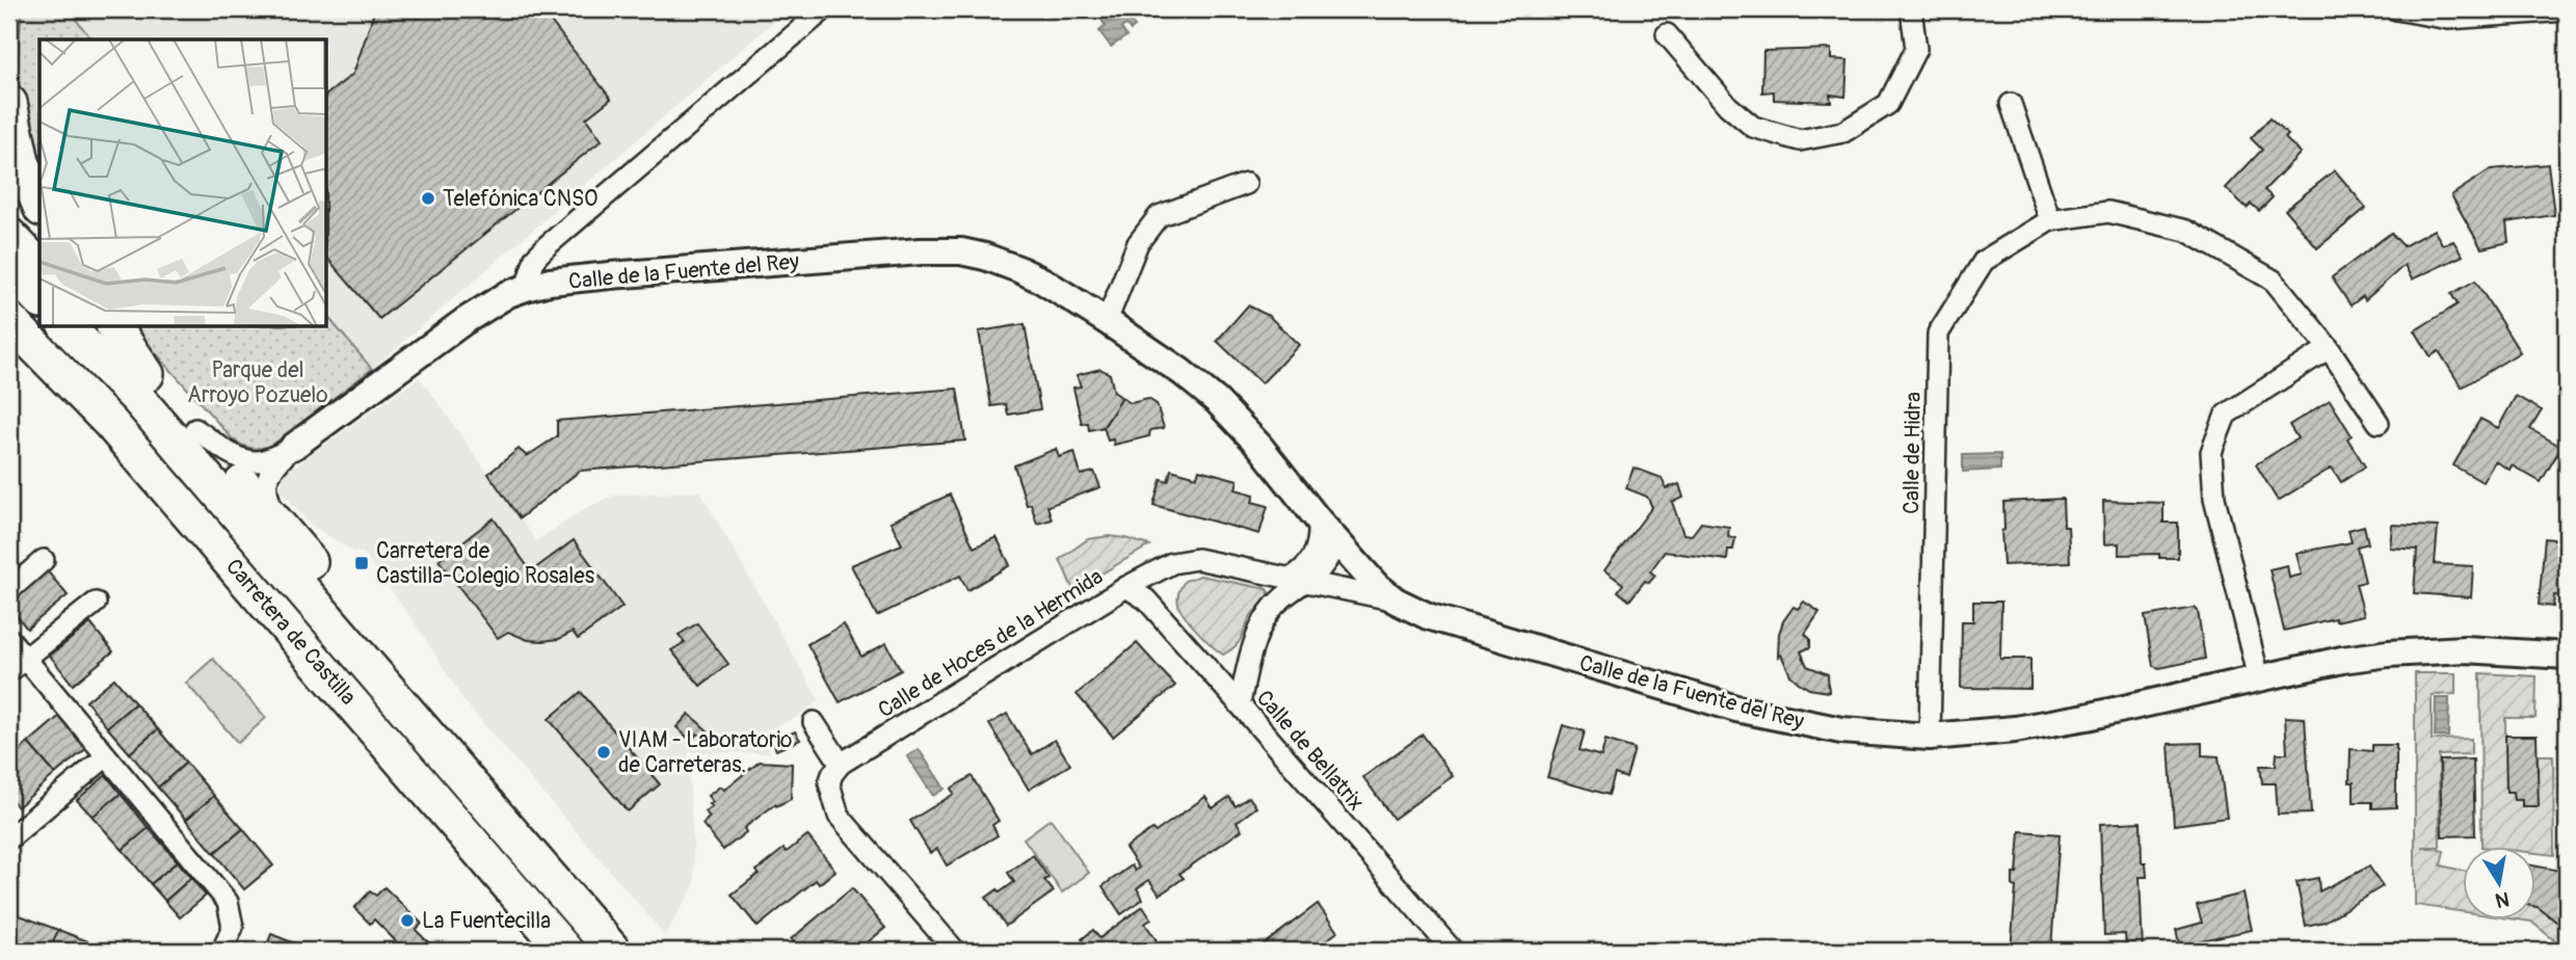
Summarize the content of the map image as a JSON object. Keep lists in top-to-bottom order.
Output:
{
  "streets": {
    "highway": ["Carretera de Castilla"],
    "street": [
      "Calle de la Fuente del Rey",
      "Calle de Hidra",
      "Calle de Hoces de la Hermida",
      "Calle de Bellatrix"
    ]
  },
  "crossings": [
    ["Calle de la Fuente del Rey", "Calle de Hidra"],
    ["Calle de la Fuente del Rey", "Calle de Hoces de la Hermida"],
    ["Calle de Hoces de la Hermida", "Calle de Bellatrix"]
  ],
  "parks": ["Parque del Arroyo Pozuelo"],
  "places": {
    "other": ["Telefónica CNSO", "VIAM - Laboratorio de Carreteras.", "La Fuentecilla"],
    "transit": ["Carretera de Castilla-Colegio Rosales"]
  },
  "north": "bottom"
}
